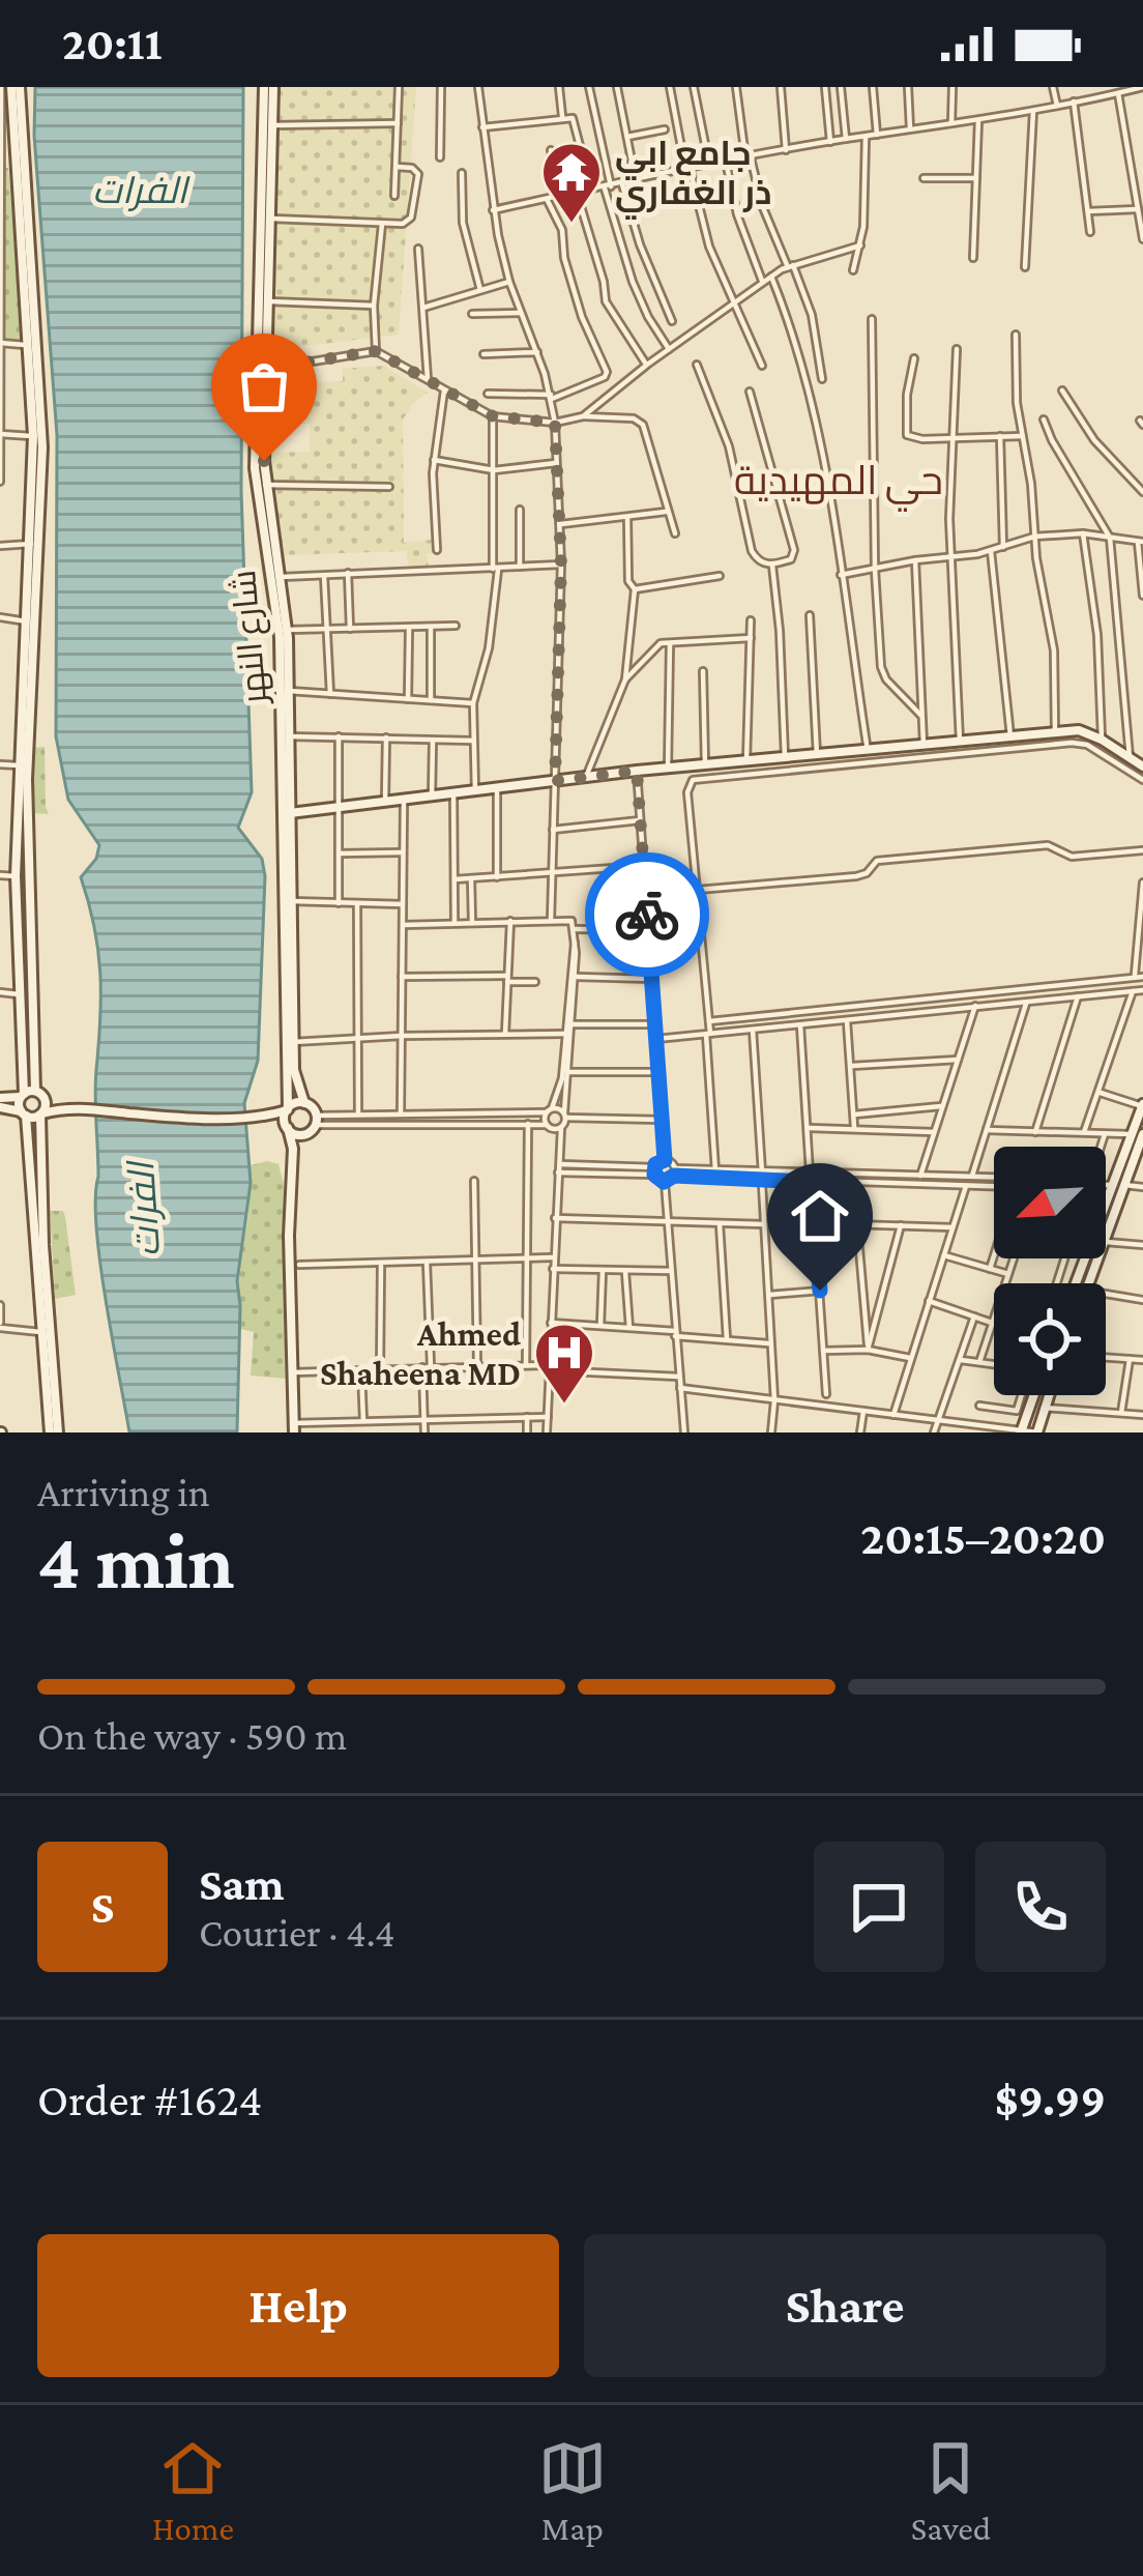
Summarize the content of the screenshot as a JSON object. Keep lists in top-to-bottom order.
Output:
{
  "streets": {
    "main road": ["شارع النهر"]
  },
  "districts": ["حي المهيدية"],
  "water": ["الفرات"],
  "places": {
    "temple": ["جامع ابي ذر الغفاري"],
    "hospital": ["Ahmed Shaheena MD"]
  },
  "north": "bottom left",
  "page": {
    "status": "20:11",
    "heading": ["4 min", "Arriving in", "20:15–20:20"],
    "panel": [
      "Sam",
      "Courier · 4.4",
      "Order #1624",
      "$9.99"
    ],
    "bar": "On the way · 590 m",
    "round": "S",
    "buttons": ["Help", "Share"],
    "tabs": ["Home", "Map", "Saved"]
  }
}
